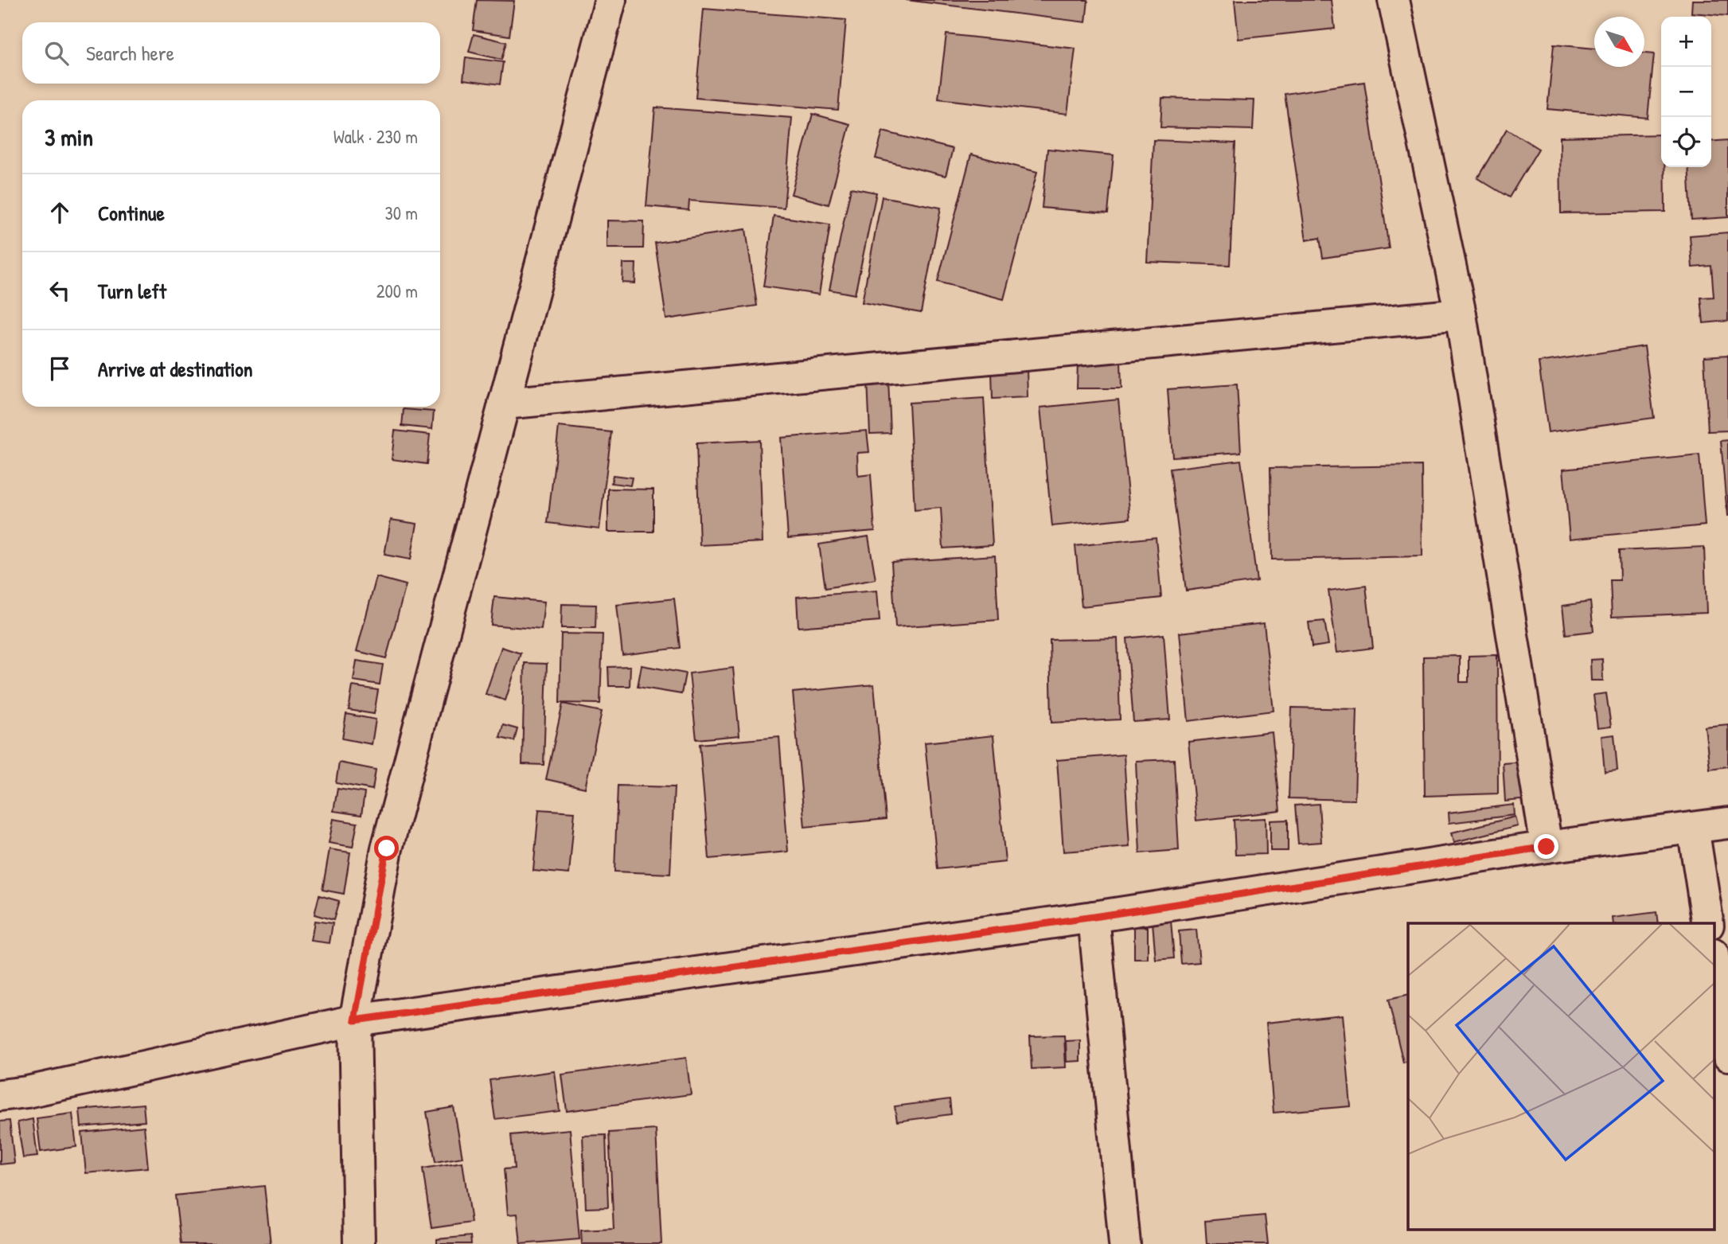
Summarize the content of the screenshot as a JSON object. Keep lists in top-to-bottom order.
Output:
{
  "north": "bottom right",
  "page": {
    "map_buttons": ["+", "−"],
    "search": "Search here",
    "heading": ["3 min", "Walk · 230 m"],
    "list": [
      ["Continue", "30 m"],
      ["Turn left", "200 m"],
      "Arrive at destination"
    ]
  }
}
